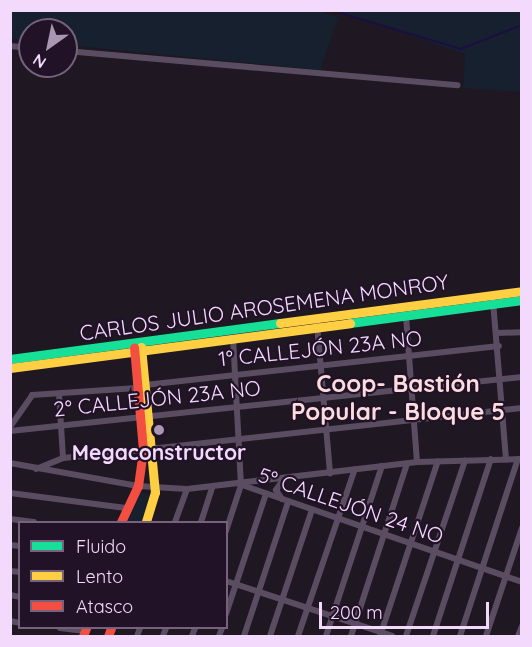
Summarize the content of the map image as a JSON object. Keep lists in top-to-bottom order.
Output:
{
  "streets": {
    "main road": ["CARLOS JULIO AROSEMENA MONROY"],
    "street": ["1° CALLEJÓN 23A NO", "2° CALLEJÓN 23A NO", "5° CALLEJÓN 24 NO"]
  },
  "crossings": [
    ["CARLOS JULIO AROSEMENA MONROY", "5° CALLEJÓN 24 NO"],
    ["1° CALLEJÓN 23A NO", "2° CALLEJÓN 23A NO"],
    ["1° CALLEJÓN 23A NO", "5° CALLEJÓN 24 NO"],
    ["2° CALLEJÓN 23A NO", "5° CALLEJÓN 24 NO"]
  ],
  "districts": ["Coop- Bastión Popular - Bloque 5"],
  "places": ["Megaconstructor"],
  "legend": ["Fluido", "Lento", "Atasco"],
  "scale_bar": "200 m",
  "north": "bottom left"
}
